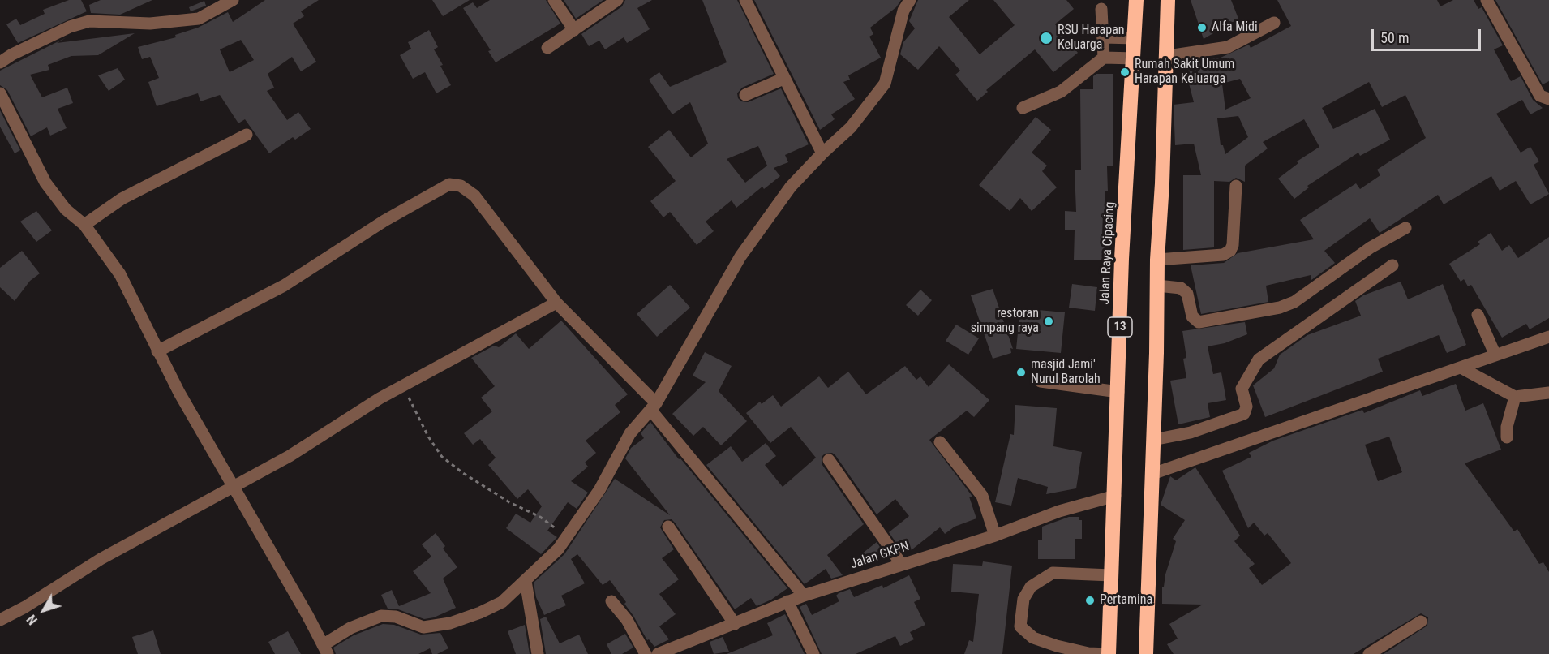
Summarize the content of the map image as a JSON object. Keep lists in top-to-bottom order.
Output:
{
  "streets": {
    "highway": ["Jalan Raya Cipacing", "13"],
    "street": ["Jalan GKPN"]
  },
  "crossings": [
    ["Jalan Raya Cipacing", "Jalan GKPN"]
  ],
  "places": [
    "Alfa Midi",
    "RSU Harapan Keluarga",
    "Rumah Sakit Umum Harapan Keluarga",
    "restoran simpang raya",
    "masjid Jami' Nurul Barolah",
    "Pertamina"
  ],
  "scale_bar": "50 m",
  "north": "bottom left"
}
